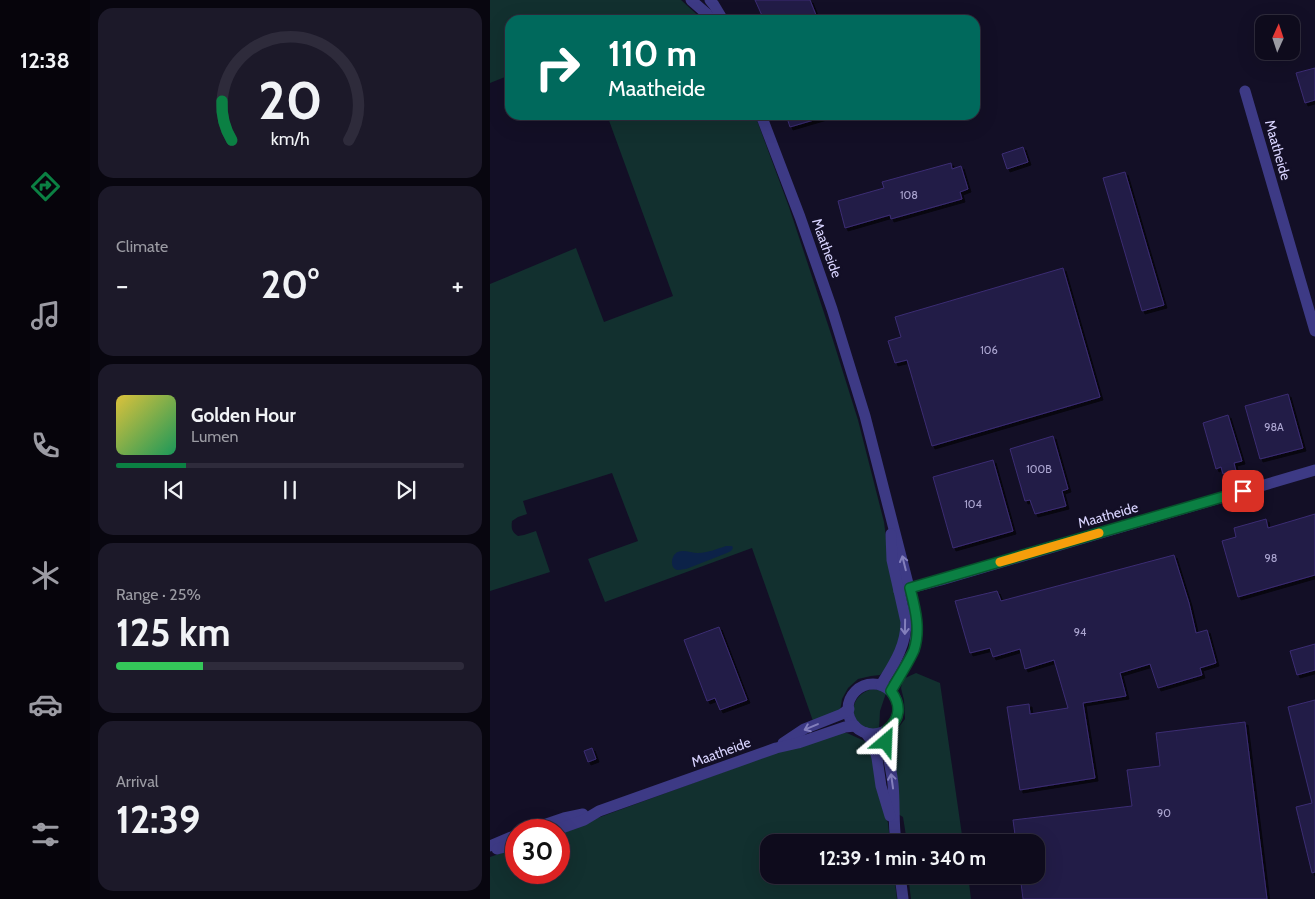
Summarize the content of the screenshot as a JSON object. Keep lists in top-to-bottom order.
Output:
{
  "streets": {
    "street": ["Maatheide"]
  },
  "house_numbers": [
    "108",
    "106",
    "98A",
    "100B",
    "104",
    "98",
    "94",
    "90"
  ],
  "north": "top",
  "page": {
    "tabs": "12:38",
    "turn": ["110 m", "Maatheide"],
    "tile": [
      "Climate",
      ["Range · 25%", "125 km"],
      ["Arrival", "12:39"]
    ],
    "heat": ["−", "20°", "+"],
    "song": ["Golden Hour", "Lumen"],
    "limit": "30",
    "trip": "12:39 · 1 min · 340 m",
    "gauge": ["20", "km/h"]
  }
}
